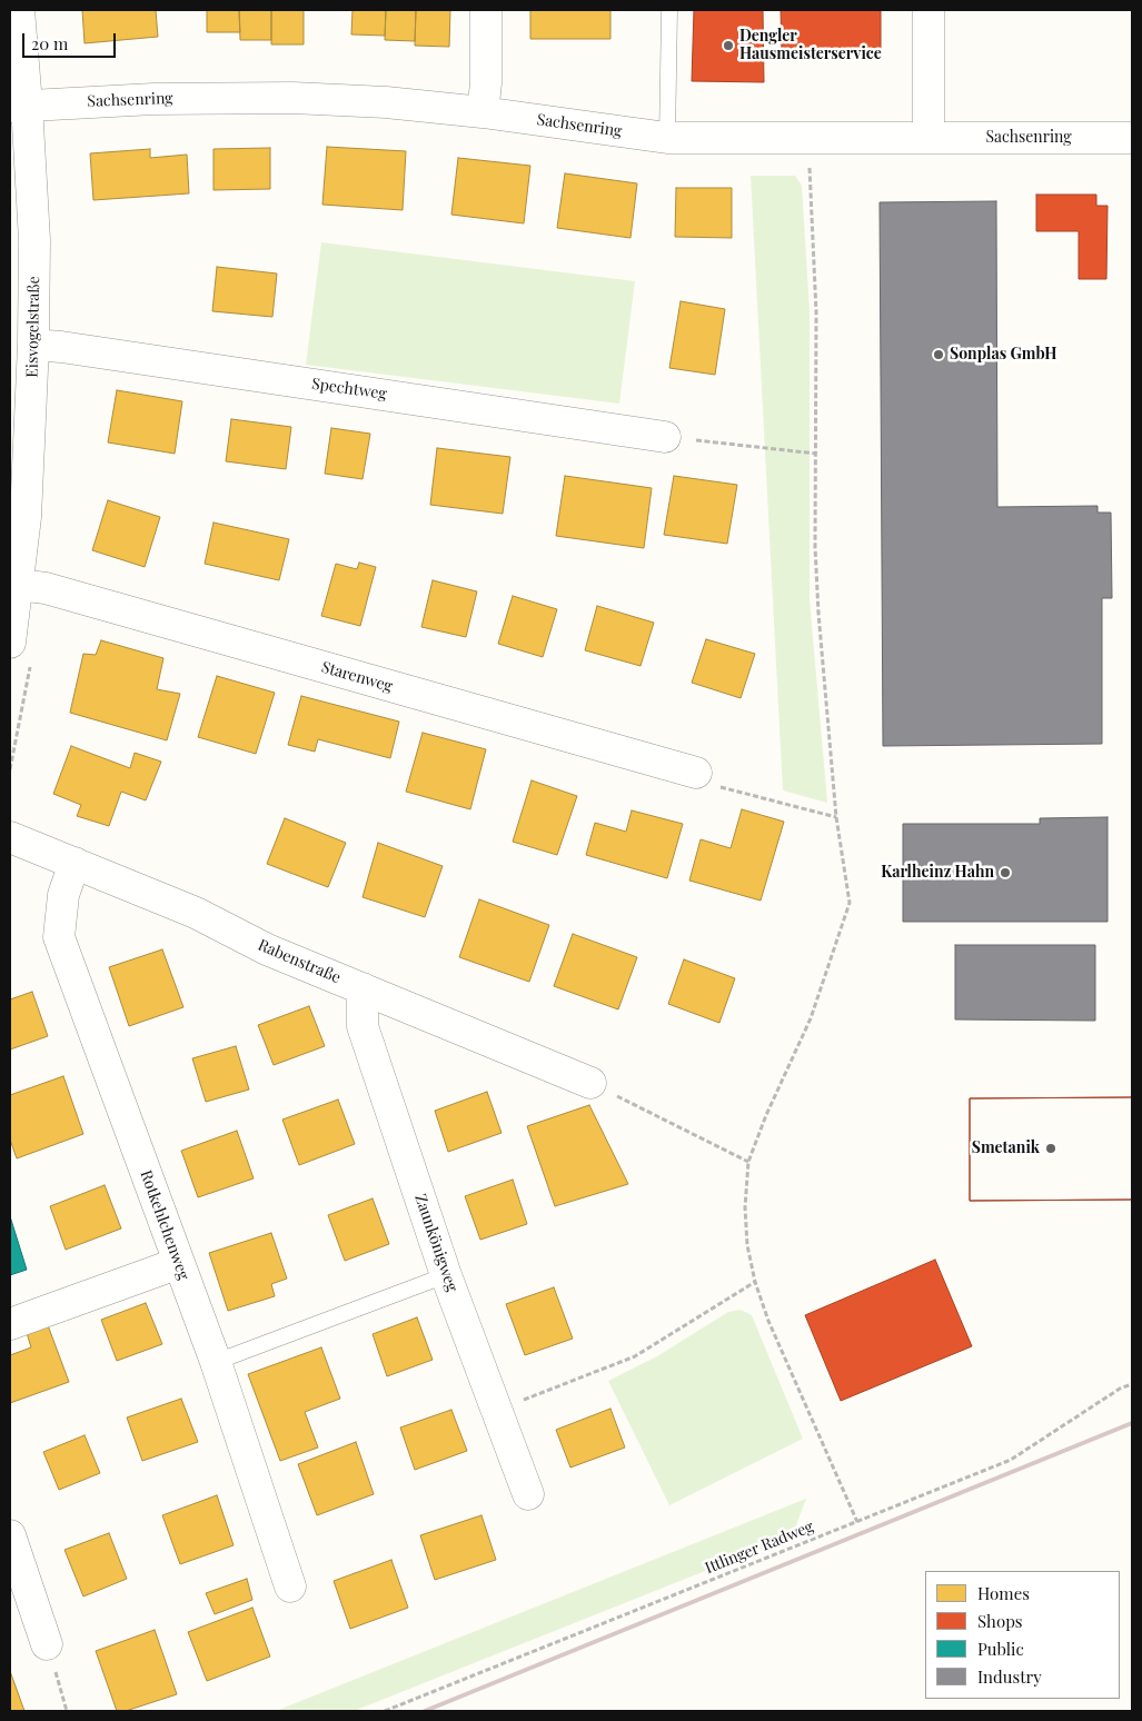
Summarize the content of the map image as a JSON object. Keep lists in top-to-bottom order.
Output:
{
  "streets": {
    "street": [
      "Sachsenring",
      "Eisvogelstraße",
      "Spechtweg",
      "Starenweg",
      "Rabenstraße",
      "Rotkehlchenweg",
      "Zaunkönigweg"
    ],
    "path": ["Ittlinger Radweg"]
  },
  "crossings": [
    ["Sachsenring", "Eisvogelstraße"],
    ["Eisvogelstraße", "Spechtweg"],
    ["Eisvogelstraße", "Starenweg"],
    ["Rabenstraße", "Rotkehlchenweg"],
    ["Rabenstraße", "Zaunkönigweg"]
  ],
  "places": [
    "Dengler Hausmeisterservice",
    "Sonplas GmbH",
    "Karlheinz Hahn",
    "Smetanik"
  ],
  "legend": [
    "Homes",
    "Shops",
    "Public",
    "Industry"
  ],
  "scale_bar": "20 m"
}
